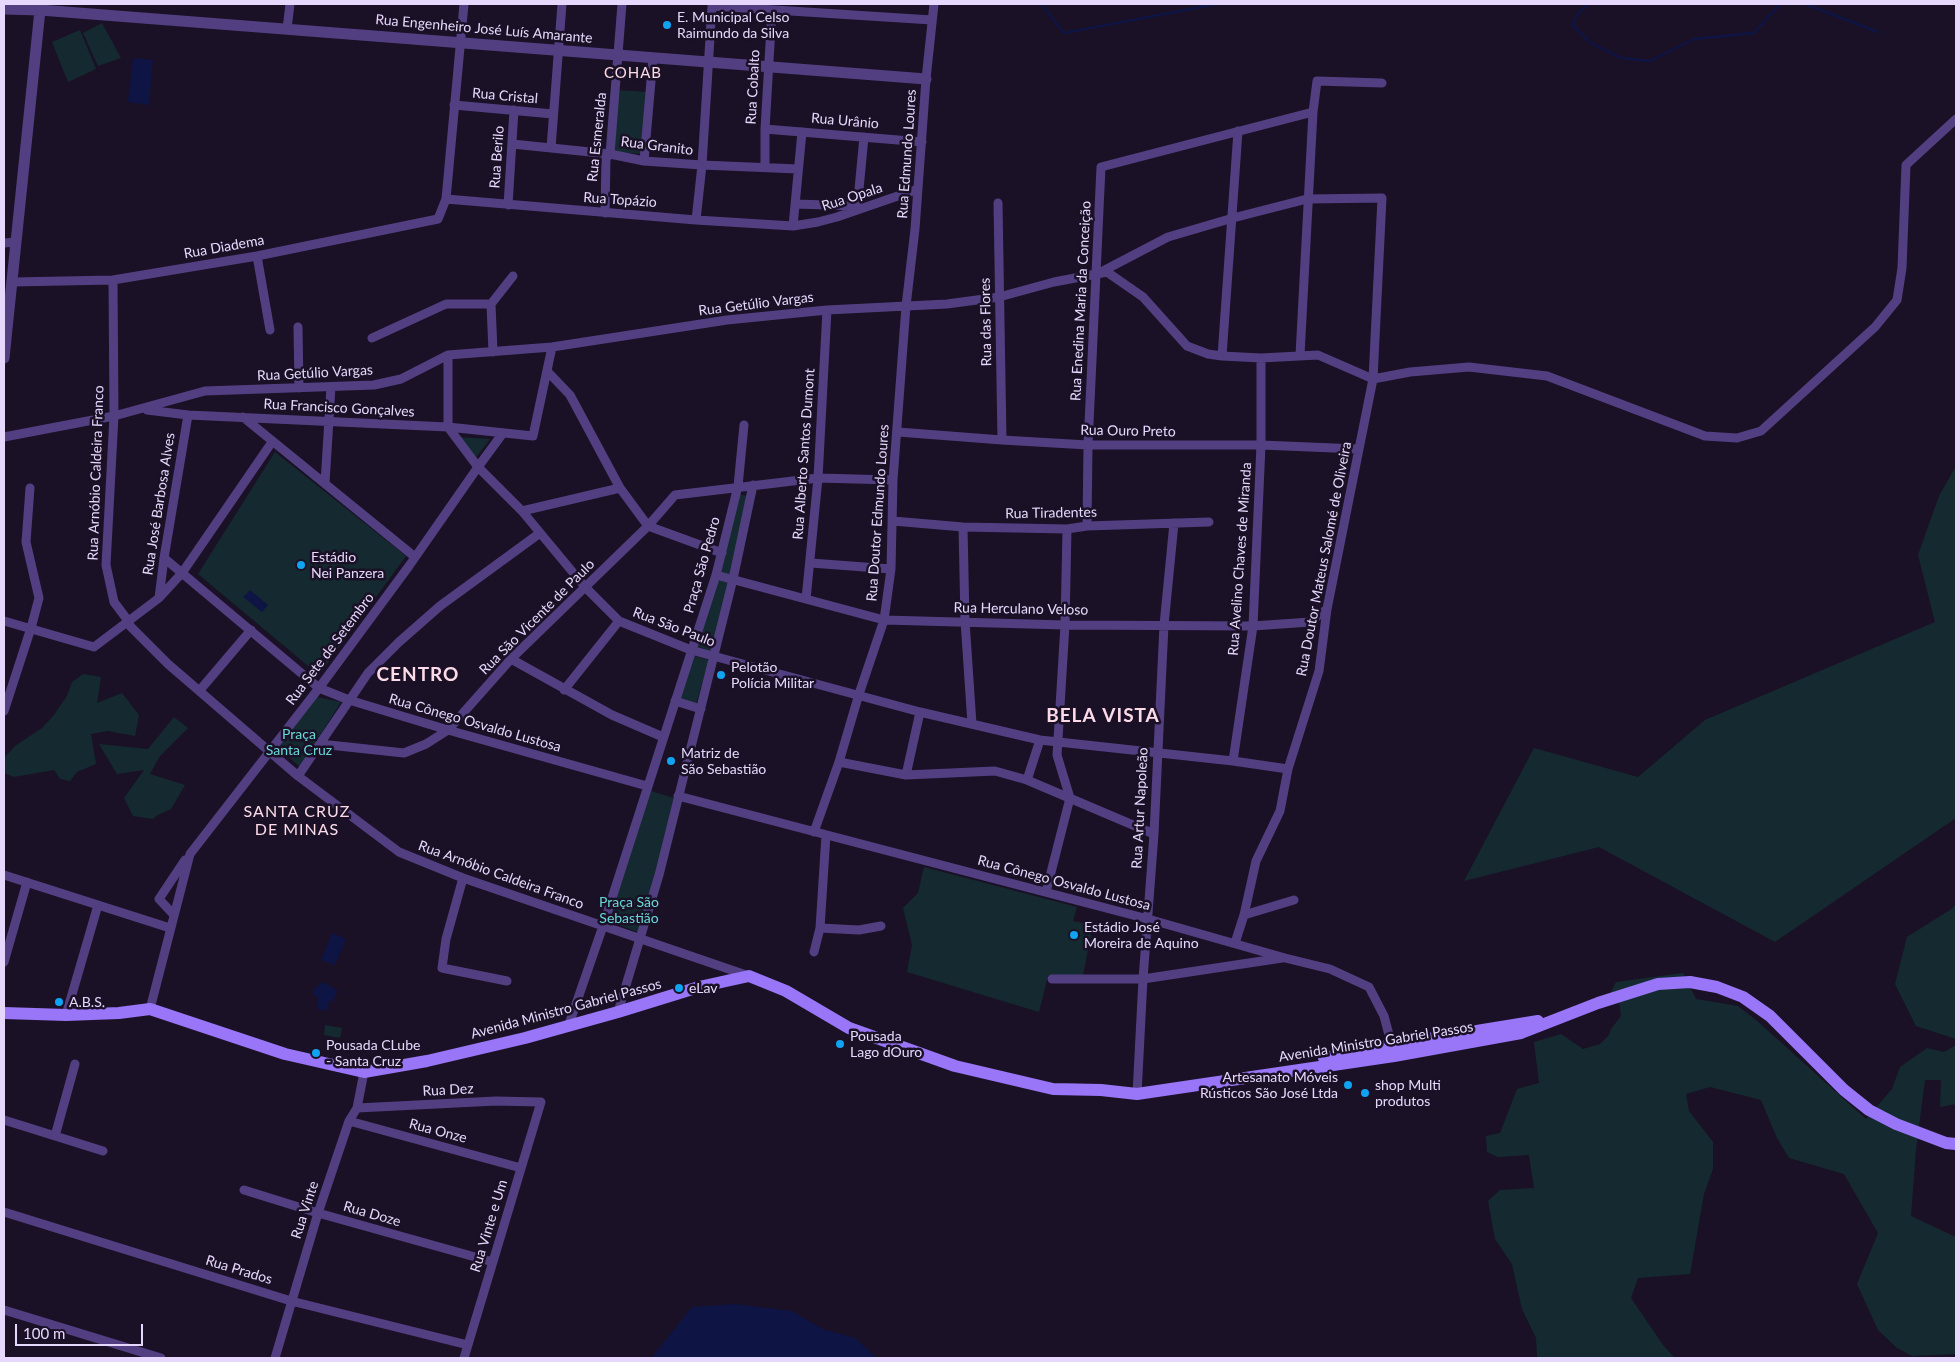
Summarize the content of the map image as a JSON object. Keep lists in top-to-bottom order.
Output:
{
  "streets": {
    "main road": ["Avenida Ministro Gabriel Passos"],
    "street": [
      "Rua Engenheiro José Luís Amarante",
      "Rua Cobalto",
      "Rua Cristal",
      "Rua Urânio",
      "Rua Esmeralda",
      "Rua Granito",
      "Rua Edmundo Loures",
      "Rua Berilo",
      "Rua Opala",
      "Rua Topázio",
      "Rua Diadema",
      "Rua Enedina Maria da Conceição",
      "Rua Getúlio Vargas",
      "Rua das Flores",
      "Rua Francisco Gonçalves",
      "Rua Ouro Preto",
      "Rua Alberto Santos Dumont",
      "Rua Arnóbio Caldeira Franco",
      "Rua José Barbosa Alves",
      "Rua Doutor Edmundo Loures",
      "Rua Tiradentes",
      "Rua Avelino Chaves de Miranda",
      "Rua Doutor Mateus Salomé de Oliveira",
      "Praça São Pedro",
      "Rua Herculano Veloso",
      "Rua São Vicente de Paulo",
      "Rua São Paulo",
      "Rua Sete de Setembro",
      "Rua Cônego Osvaldo Lustosa",
      "Rua Artur Napoleão",
      "Rua Dez",
      "Rua Onze",
      "Rua Vinte",
      "Rua Doze",
      "Rua Vinte e Um",
      "Rua Prados"
    ]
  },
  "crossings": [
    ["Rua Engenheiro José Luís Amarante", "Rua Cobalto"],
    ["Rua Engenheiro José Luís Amarante", "Rua Esmeralda"],
    ["Rua Engenheiro José Luís Amarante", "Rua Edmundo Loures"],
    ["Rua Cobalto", "Rua Urânio"],
    ["Rua Cobalto", "Rua Granito"],
    ["Rua Cristal", "Rua Berilo"],
    ["Rua Urânio", "Rua Edmundo Loures"],
    ["Rua Esmeralda", "Rua Granito"],
    ["Rua Esmeralda", "Rua Topázio"],
    ["Rua Granito", "Rua Berilo"],
    ["Rua Edmundo Loures", "Rua Opala"],
    ["Rua Edmundo Loures", "Rua Getúlio Vargas"],
    ["Rua Edmundo Loures", "Rua Doutor Edmundo Loures"],
    ["Rua Berilo", "Rua Topázio"],
    ["Rua Opala", "Rua Topázio"],
    ["Rua Topázio", "Rua Diadema"],
    ["Rua Diadema", "Rua Arnóbio Caldeira Franco"],
    ["Rua Enedina Maria da Conceição", "Rua Getúlio Vargas"],
    ["Rua Enedina Maria da Conceição", "Rua Ouro Preto"],
    ["Rua Enedina Maria da Conceição", "Rua Tiradentes"],
    ["Rua Getúlio Vargas", "Rua das Flores"],
    ["Rua Getúlio Vargas", "Rua Francisco Gonçalves"],
    ["Rua Getúlio Vargas", "Rua Alberto Santos Dumont"],
    ["Rua Getúlio Vargas", "Rua Arnóbio Caldeira Franco"],
    ["Rua Getúlio Vargas", "Rua Doutor Edmundo Loures"],
    ["Rua Getúlio Vargas", "Rua Avelino Chaves de Miranda"],
    ["Rua Getúlio Vargas", "Rua Doutor Mateus Salomé de Oliveira"],
    ["Rua das Flores", "Rua Ouro Preto"],
    ["Rua Francisco Gonçalves", "Rua José Barbosa Alves"],
    ["Rua Francisco Gonçalves", "Rua São Paulo"],
    ["Rua Francisco Gonçalves", "Rua Sete de Setembro"],
    ["Rua Ouro Preto", "Rua Doutor Edmundo Loures"],
    ["Rua Ouro Preto", "Rua Avelino Chaves de Miranda"],
    ["Rua Ouro Preto", "Rua Doutor Mateus Salomé de Oliveira"],
    ["Rua Alberto Santos Dumont", "Rua Herculano Veloso"],
    ["Rua Alberto Santos Dumont", "Rua São Vicente de Paulo"],
    ["Rua Arnóbio Caldeira Franco", "Rua Sete de Setembro"],
    ["Rua Arnóbio Caldeira Franco", "Avenida Ministro Gabriel Passos"],
    ["Rua José Barbosa Alves", "Rua Cônego Osvaldo Lustosa"],
    ["Rua Doutor Edmundo Loures", "Rua Tiradentes"],
    ["Rua Doutor Edmundo Loures", "Rua Herculano Veloso"],
    ["Rua Doutor Edmundo Loures", "Rua São Vicente de Paulo"],
    ["Rua Doutor Edmundo Loures", "Rua São Paulo"],
    ["Rua Doutor Edmundo Loures", "Rua Cônego Osvaldo Lustosa"],
    ["Rua Tiradentes", "Rua Artur Napoleão"],
    ["Rua Avelino Chaves de Miranda", "Rua Herculano Veloso"],
    ["Rua Avelino Chaves de Miranda", "Rua São Paulo"],
    ["Rua Doutor Mateus Salomé de Oliveira", "Rua Herculano Veloso"],
    ["Rua Doutor Mateus Salomé de Oliveira", "Rua São Paulo"],
    ["Rua Doutor Mateus Salomé de Oliveira", "Rua Cônego Osvaldo Lustosa"],
    ["Praça São Pedro", "Rua Herculano Veloso"],
    ["Praça São Pedro", "Rua São Vicente de Paulo"],
    ["Praça São Pedro", "Rua São Paulo"],
    ["Rua Herculano Veloso", "Rua Artur Napoleão"],
    ["Rua São Vicente de Paulo", "Rua São Paulo"],
    ["Rua São Vicente de Paulo", "Rua Cônego Osvaldo Lustosa"],
    ["Rua São Paulo", "Rua Sete de Setembro"],
    ["Rua São Paulo", "Rua Artur Napoleão"],
    ["Rua Sete de Setembro", "Rua Cônego Osvaldo Lustosa"],
    ["Rua Sete de Setembro", "Avenida Ministro Gabriel Passos"],
    ["Rua Cônego Osvaldo Lustosa", "Rua Artur Napoleão"],
    ["Rua Cônego Osvaldo Lustosa", "Avenida Ministro Gabriel Passos"],
    ["Rua Artur Napoleão", "Avenida Ministro Gabriel Passos"],
    ["Avenida Ministro Gabriel Passos", "Rua Vinte"],
    ["Rua Dez", "Rua Vinte"],
    ["Rua Dez", "Rua Vinte e Um"],
    ["Rua Onze", "Rua Vinte"],
    ["Rua Onze", "Rua Vinte e Um"],
    ["Rua Vinte", "Rua Doze"],
    ["Rua Vinte", "Rua Prados"],
    ["Rua Doze", "Rua Vinte e Um"],
    ["Rua Vinte e Um", "Rua Prados"]
  ],
  "districts": [
    "COHAB",
    "CENTRO",
    "BELA VISTA",
    "SANTA CRUZ DE MINAS"
  ],
  "parks": ["Praça Santa Cruz", "Praça São Sebastião"],
  "places": [
    "E. Municipal Celso Raimundo da Silva",
    "Estádio Nei Panzera",
    "Pelotão Polícia Militar",
    "Matriz de São Sebastião",
    "Estádio José Moreira de Aquino",
    "eLav",
    "A.B.S.",
    "Pousada Lago dOuro",
    "Pousada CLube - Santa Cruz",
    "Artesanato Móveis Rústicos São José Ltda",
    "shop Multi produtos"
  ],
  "scale_bar": "100 m"
}
